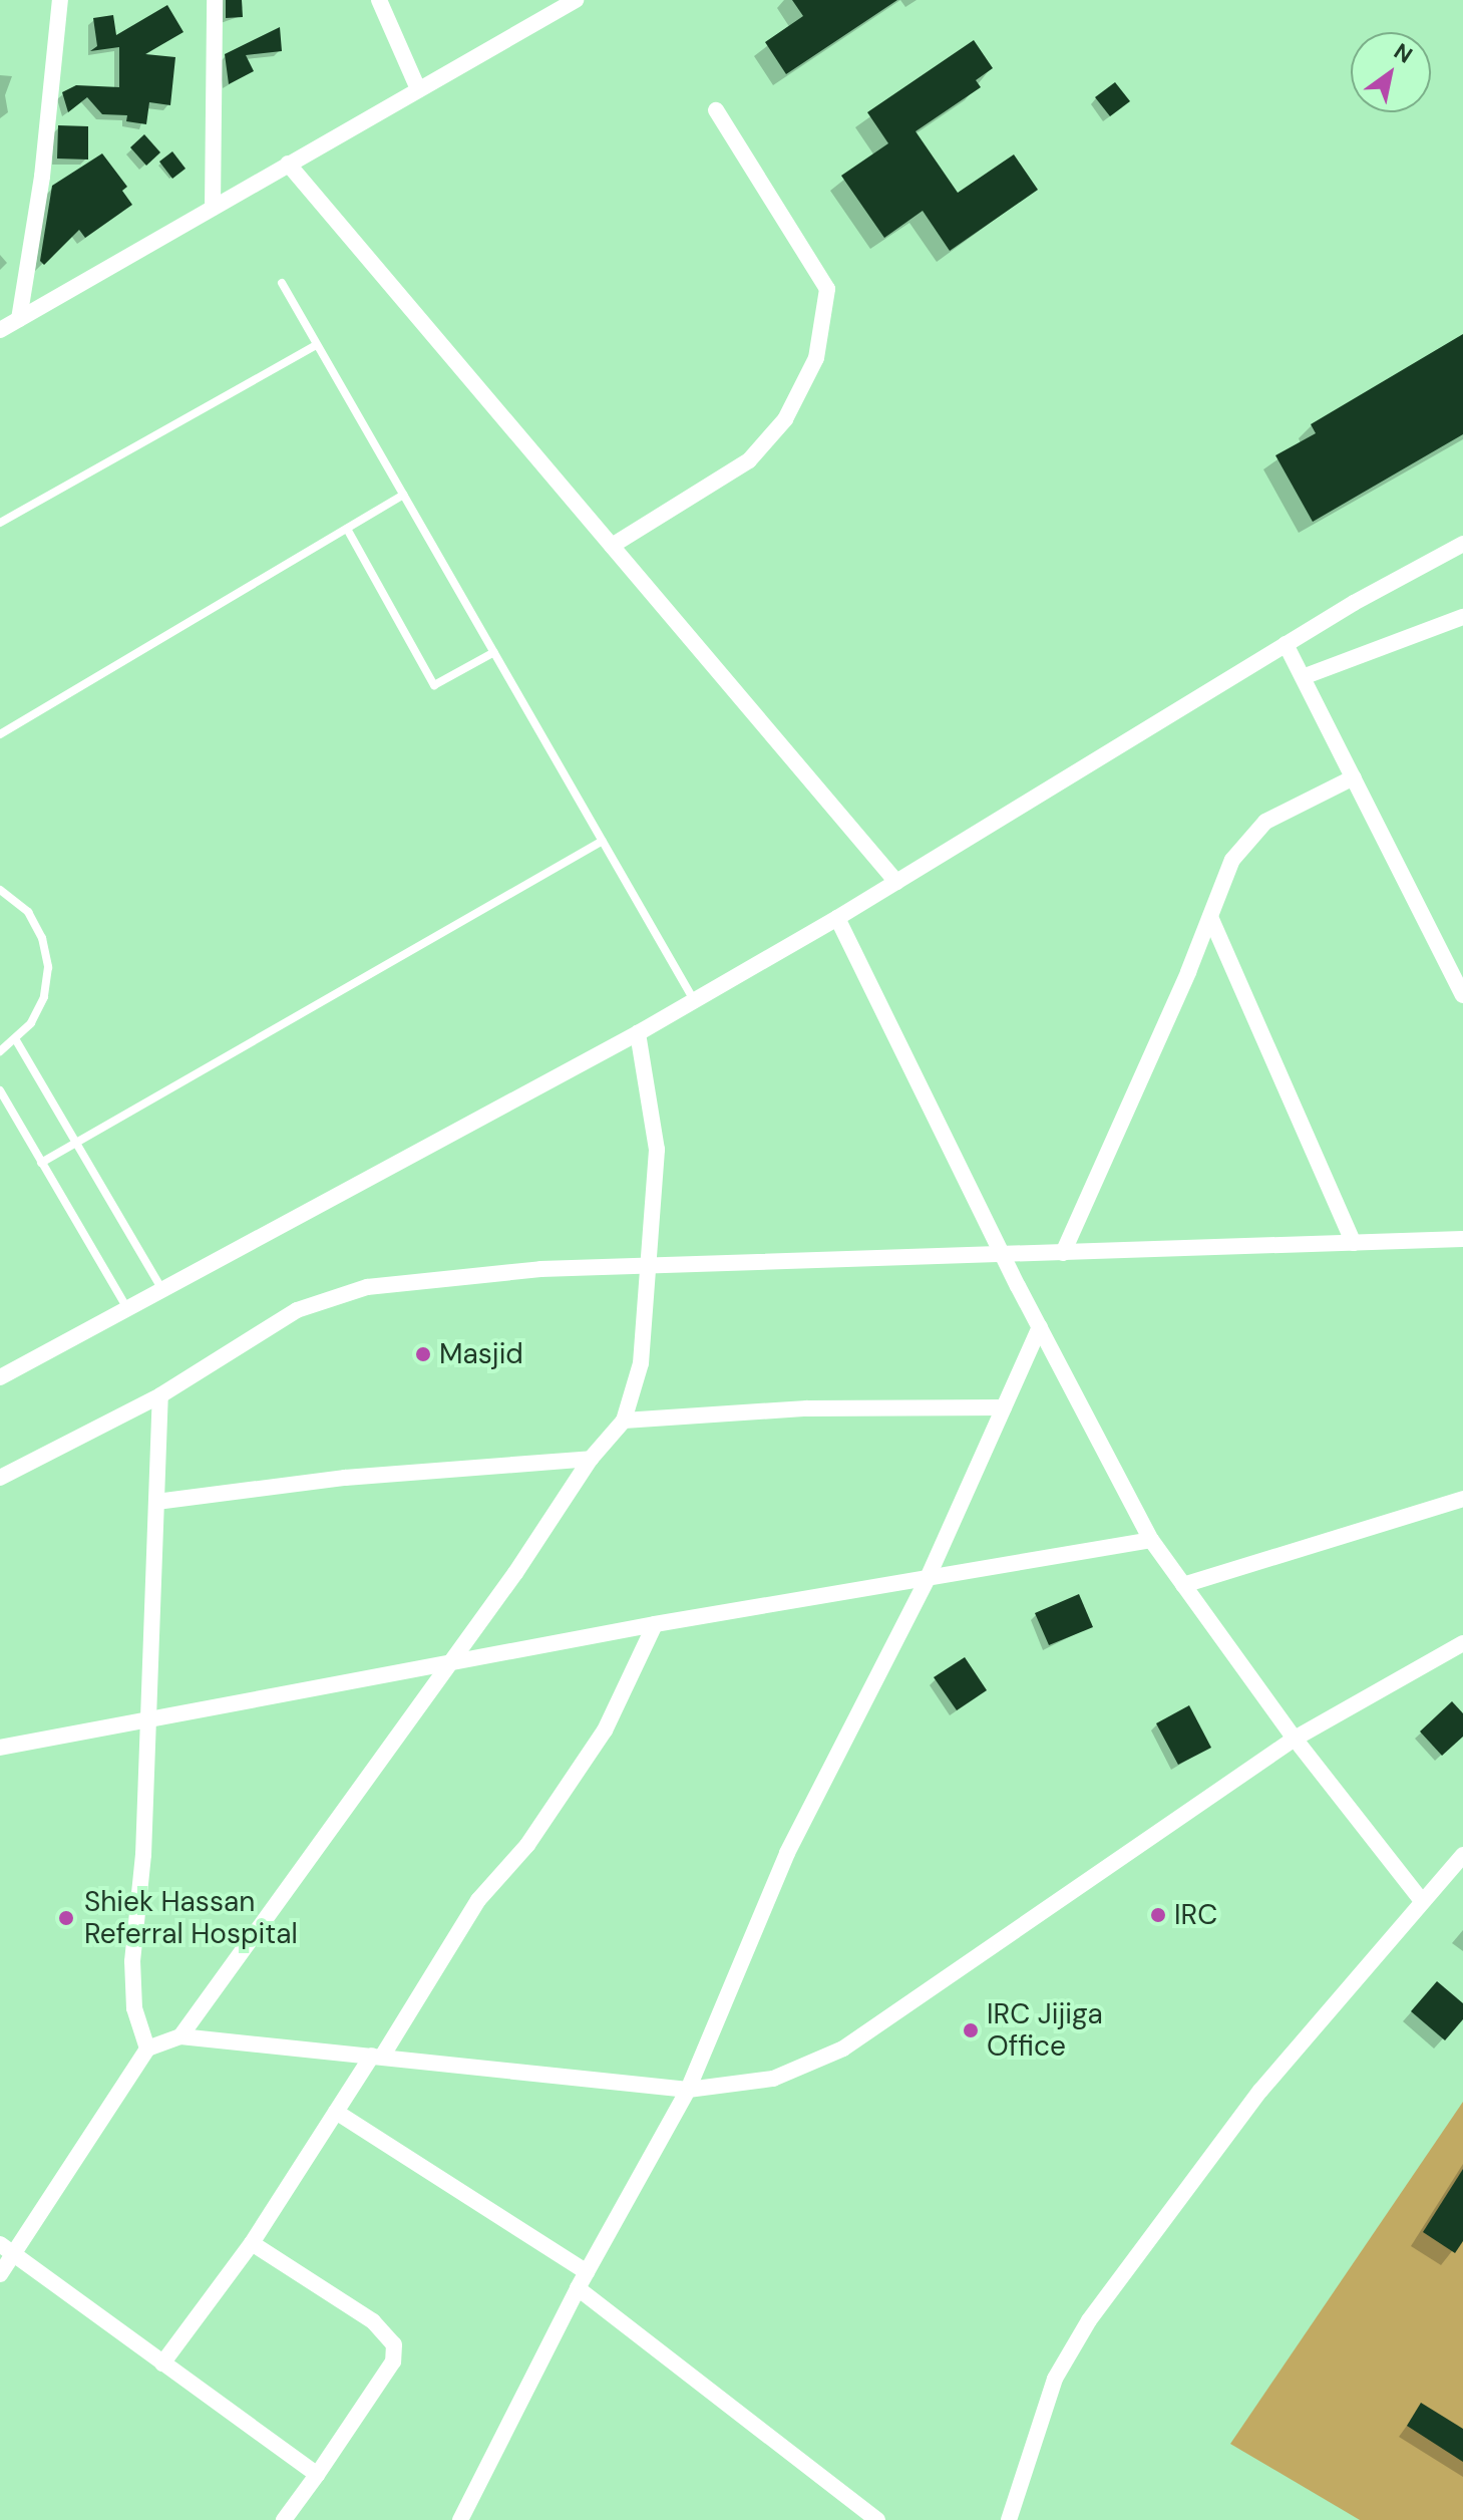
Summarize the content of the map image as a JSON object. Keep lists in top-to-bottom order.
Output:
{
  "places": [
    "Masjid",
    "IRC",
    "Shiek Hassan Referral Hospital",
    "IRC Jijiga Office"
  ],
  "north": "top right"
}
